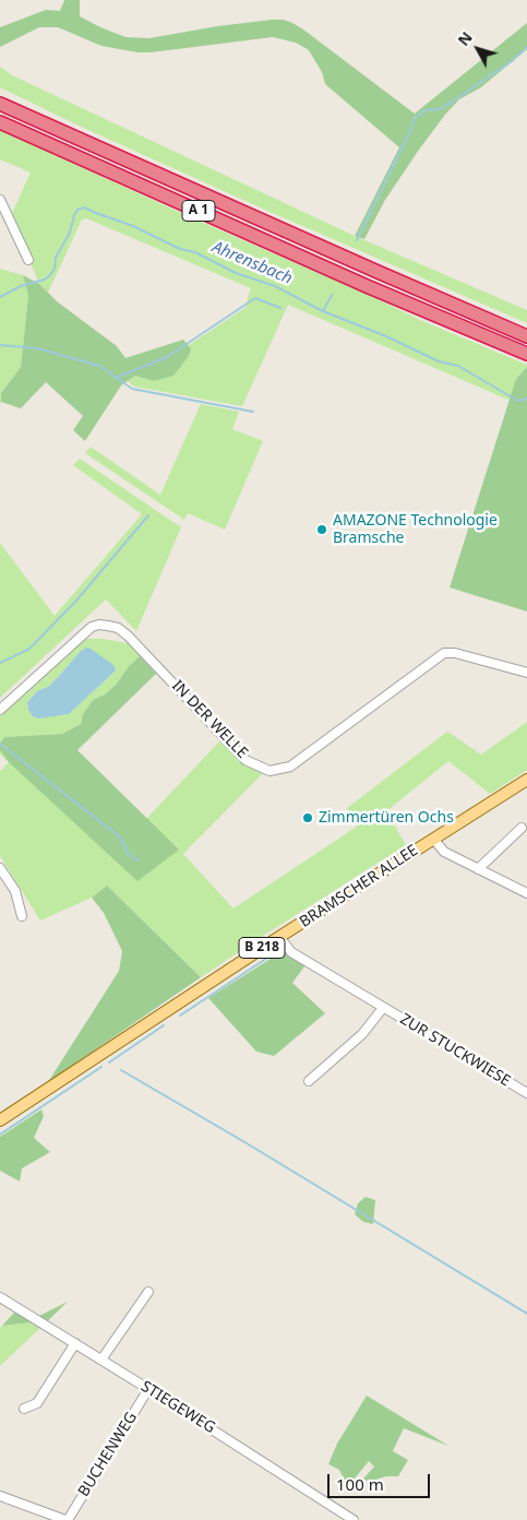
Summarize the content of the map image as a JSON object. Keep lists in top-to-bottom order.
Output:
{
  "streets": {
    "highway": ["A 1"],
    "main road": ["BRAMSCHER ALLEE", "B 218"],
    "street": [
      "IN DER WELLE",
      "ZUR STUCKWIESE",
      "STIEGEWEG",
      "BUCHENWEG"
    ]
  },
  "crossings": [
    ["BRAMSCHER ALLEE", "ZUR STUCKWIESE"],
    ["STIEGEWEG", "BUCHENWEG"]
  ],
  "water": ["Ahrensbach"],
  "places": ["AMAZONE Technologie Bramsche", "Zimmertüren Ochs"],
  "scale_bar": "100 m",
  "north": "top left"
}
